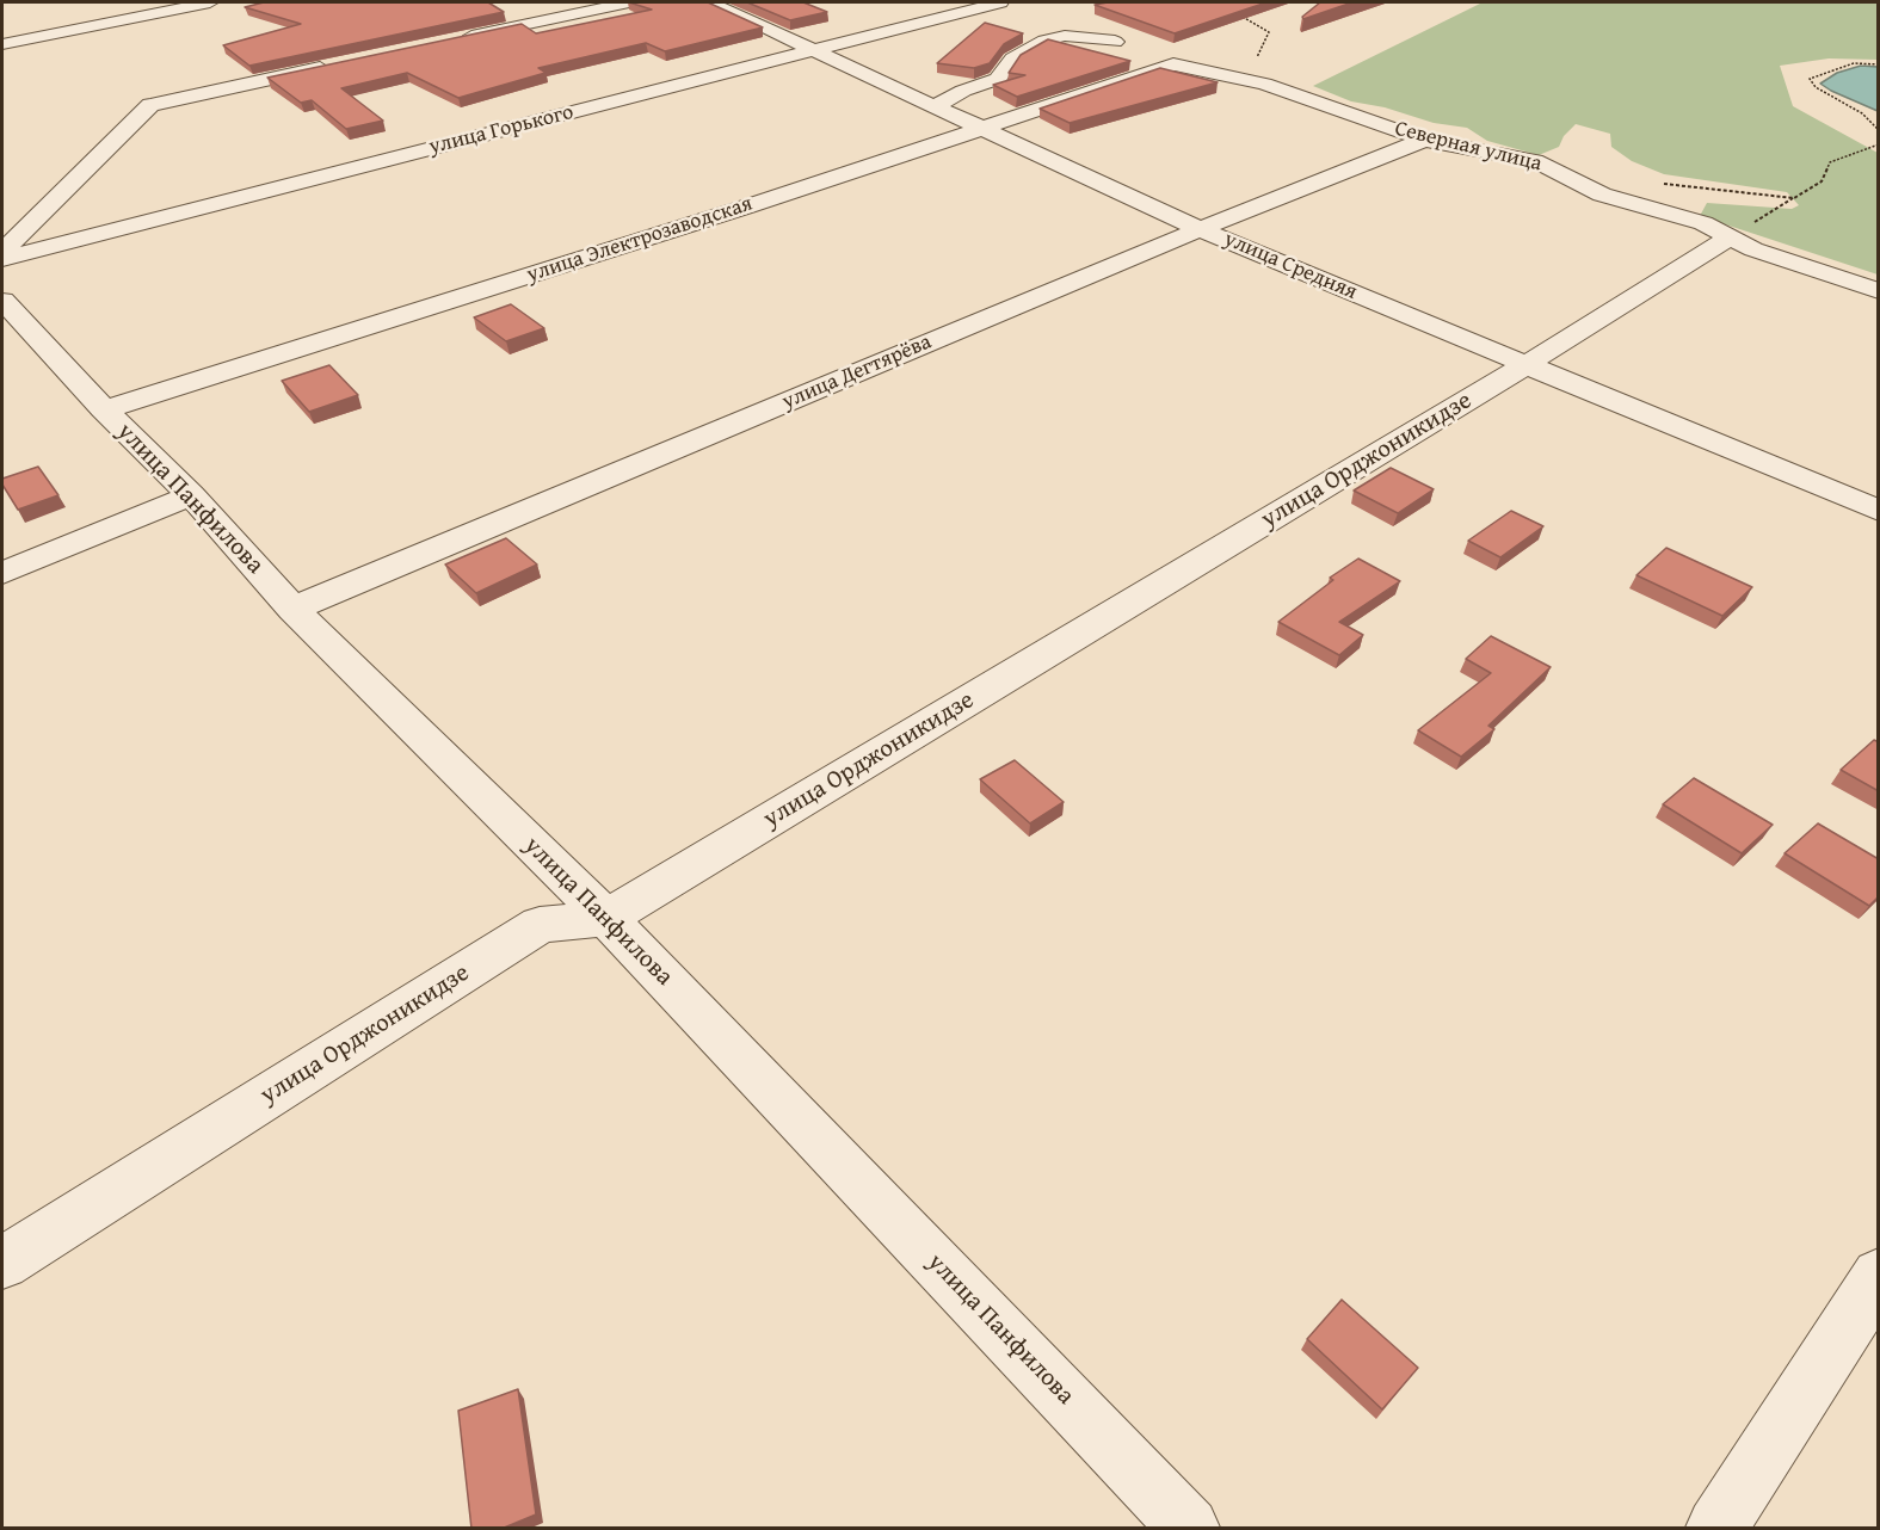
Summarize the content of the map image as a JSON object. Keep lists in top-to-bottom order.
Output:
{
  "streets": {
    "street": [
      "улица Горького",
      "Северная улица",
      "улица Электрозаводская",
      "улица Средняя",
      "улица Дегтярёва",
      "улица Орджоникидзе",
      "улица Панфилова"
    ]
  },
  "crossings": [
    ["улица Горького", "улица Средняя"],
    ["Северная улица", "улица Электрозаводская"],
    ["Северная улица", "улица Дегтярёва"],
    ["Северная улица", "улица Орджоникидзе"],
    ["улица Электрозаводская", "улица Средняя"],
    ["улица Электрозаводская", "улица Панфилова"],
    ["улица Средняя", "улица Дегтярёва"],
    ["улица Средняя", "улица Орджоникидзе"],
    ["улица Дегтярёва", "улица Панфилова"],
    ["улица Орджоникидзе", "улица Панфилова"]
  ]
}
